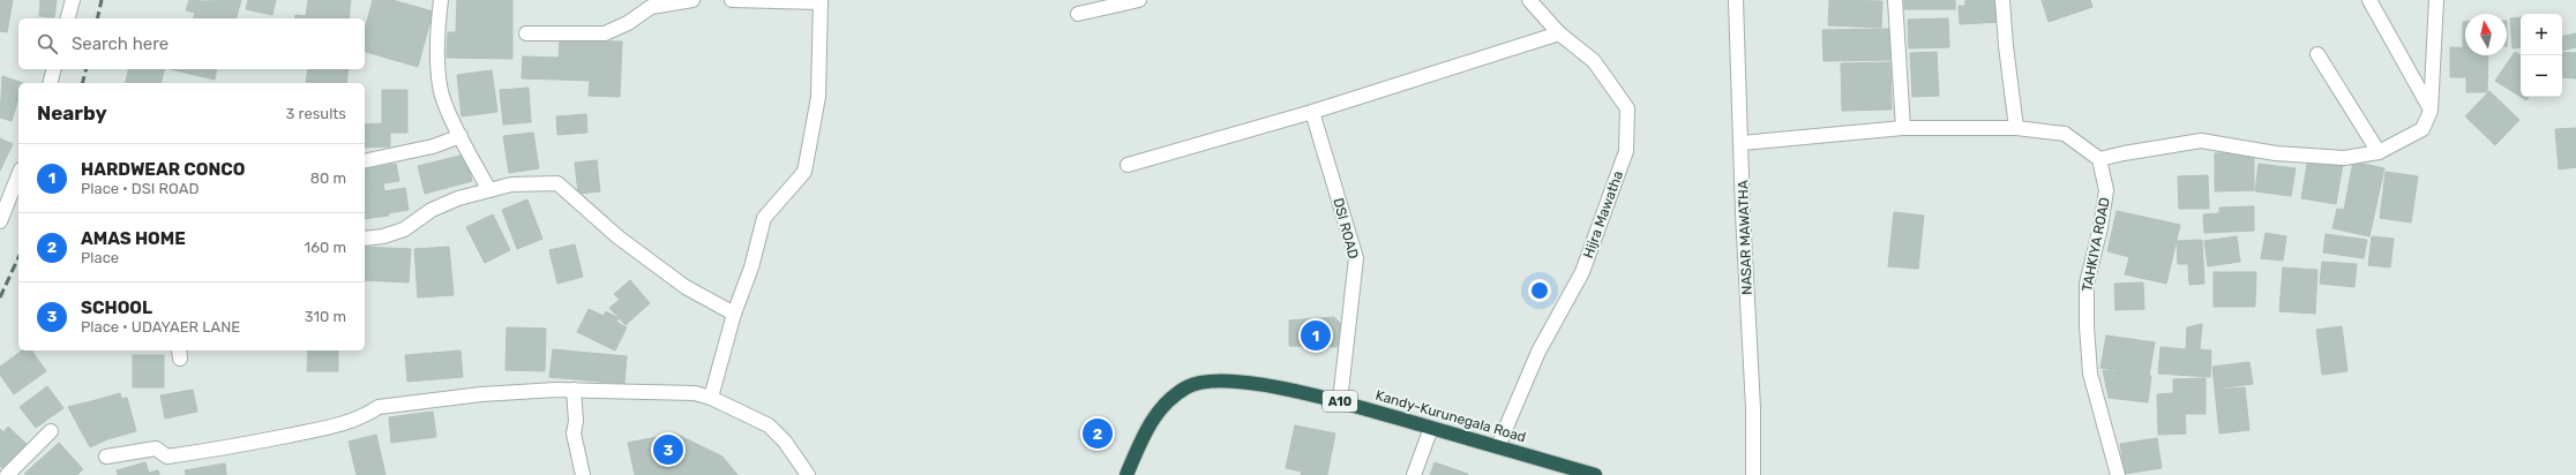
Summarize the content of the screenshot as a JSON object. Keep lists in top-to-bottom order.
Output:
{
  "streets": {
    "highway": ["A10", "Kandy-Kurunegala Road"],
    "street": [
      "Hijra Mawatha",
      "DSI ROAD",
      "NASAR MAWATHA",
      "TAHKIYA ROAD"
    ]
  },
  "crossings": [
    ["Hijra Mawatha", "Kandy-Kurunegala Road"],
    ["DSI ROAD", "Kandy-Kurunegala Road"]
  ],
  "north": "top",
  "page": {
    "map_buttons": ["+", "−"],
    "search": "Search here",
    "heading": ["Nearby", "3 results"],
    "list": [
      {
        "mark": "1",
        "name": "HARDWEAR CONCO",
        "note": "Place · DSI ROAD",
        "value": "80 m"
      },
      {
        "mark": "2",
        "name": "AMAS HOME",
        "note": "Place",
        "value": "160 m"
      },
      {
        "mark": "3",
        "name": "SCHOOL",
        "note": "Place · UDAYAER LANE",
        "value": "310 m"
      }
    ],
    "pins": ["1", "2", "3"]
  }
}
